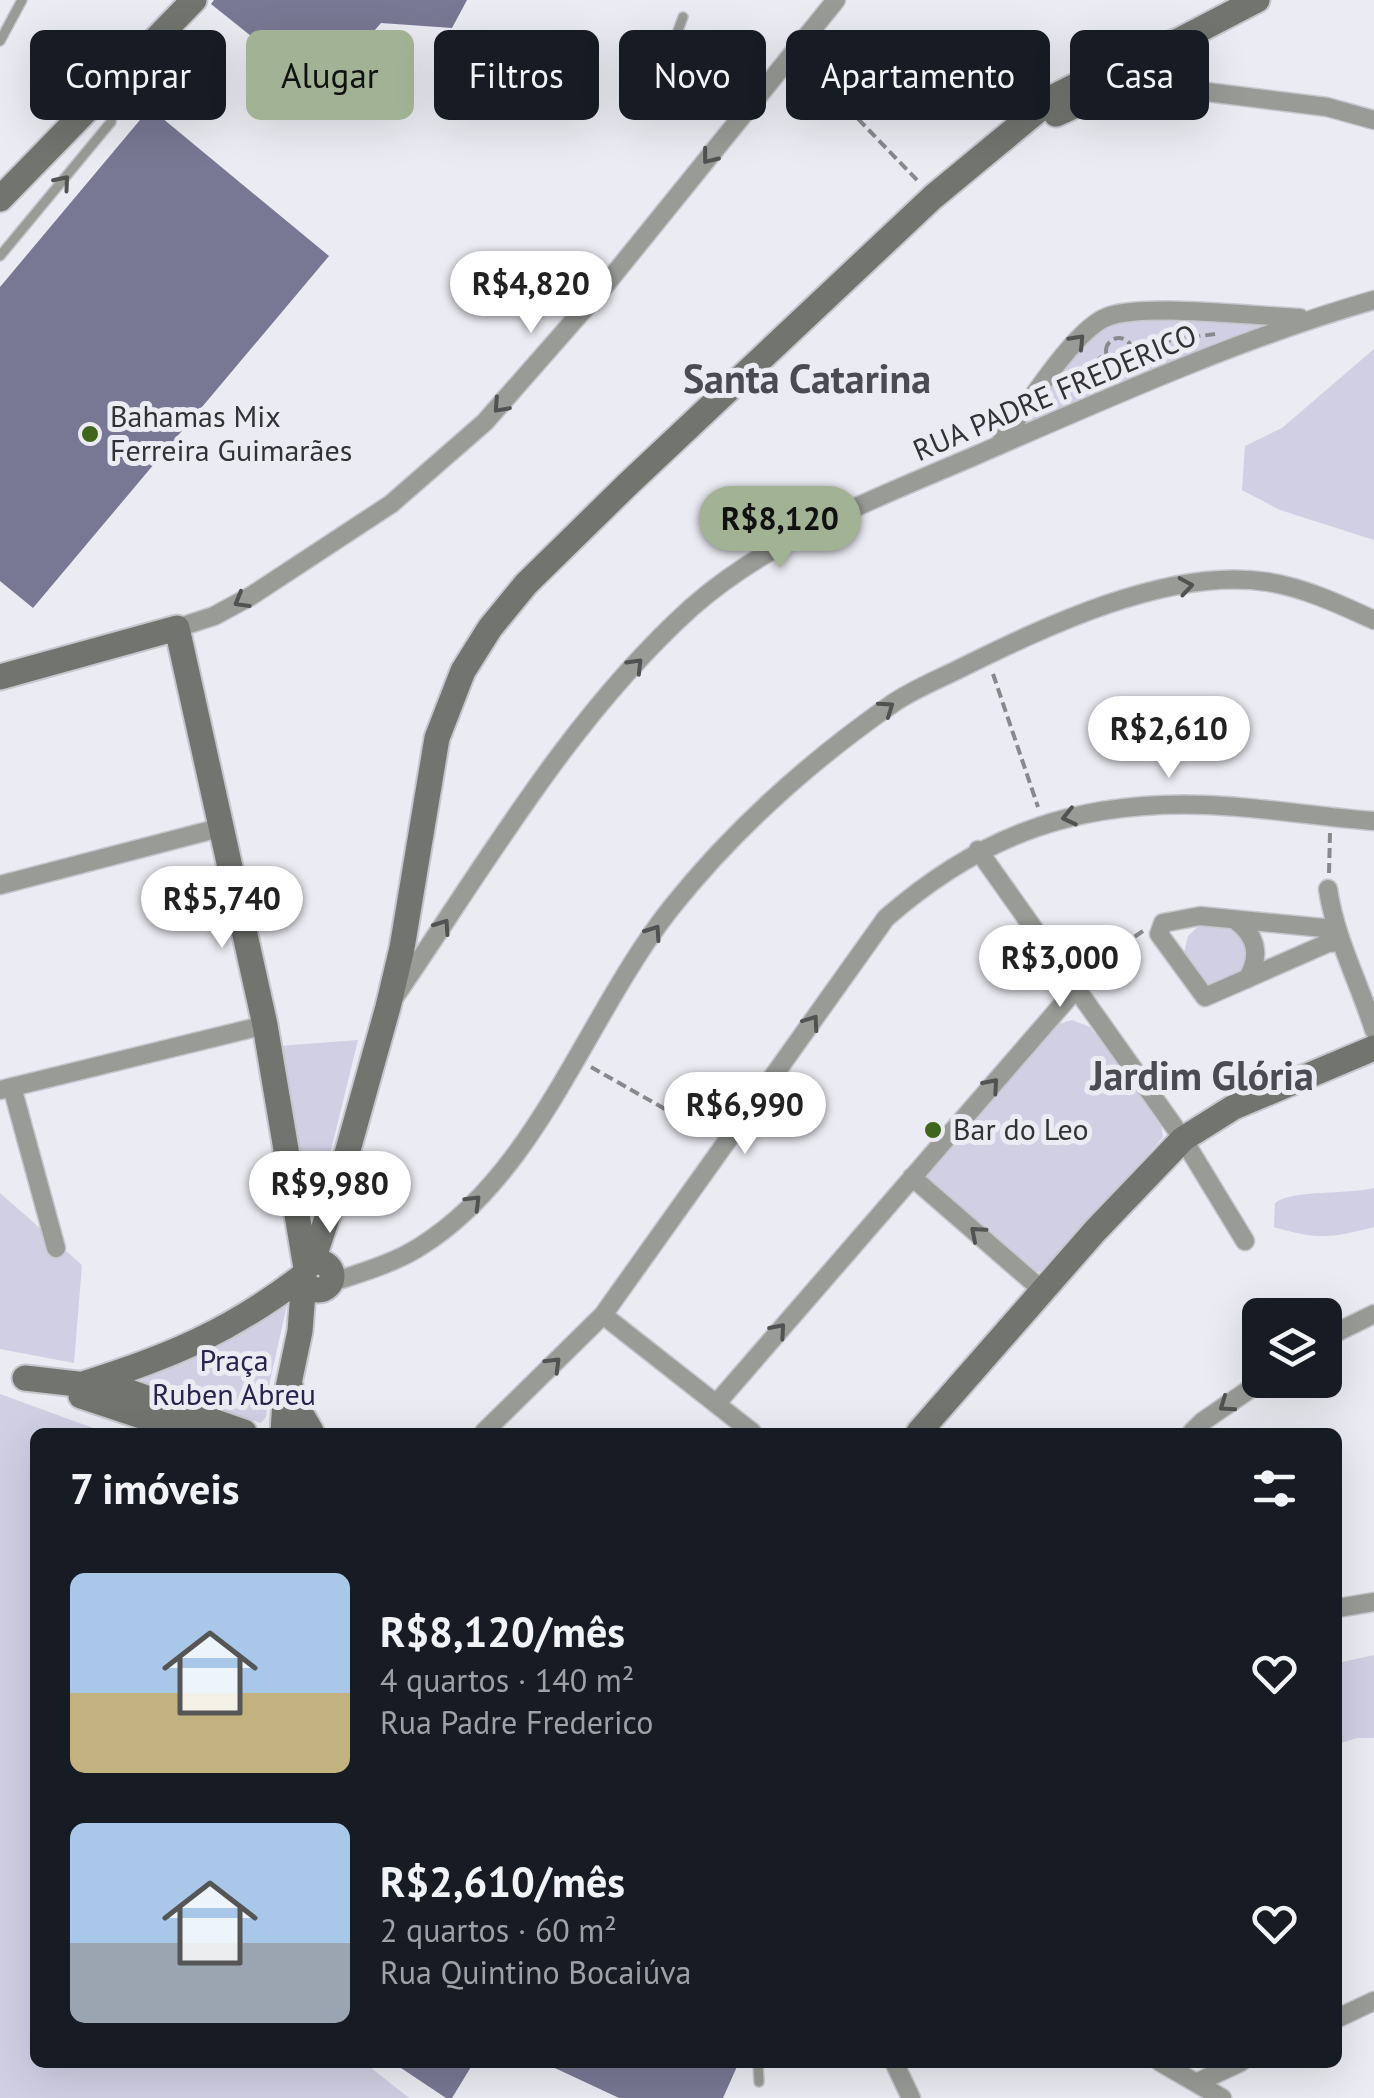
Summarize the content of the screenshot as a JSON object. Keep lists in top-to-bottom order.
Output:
{
  "streets": {
    "street": ["RUA PADRE FREDERICO"]
  },
  "one_way": ["RUA PADRE FREDERICO"],
  "districts": ["Santa Catarina", "Jardim Glória"],
  "parks": ["Praça Ruben Abreu"],
  "places": ["Bahamas Mix Ferreira Guimarães", "Bar do Leo"],
  "page": {
    "chip": [
      "Comprar",
      "Alugar",
      "Filtros",
      "Novo",
      "Apartamento",
      "Casa"
    ],
    "price": [
      "R$4,820",
      "R$8,120",
      "R$2,610",
      "R$5,740",
      "R$3,000",
      "R$6,990",
      "R$9,980"
    ],
    "heading": "7 imóveis",
    "list": [
      {
        "name": "R$8,120/mês",
        "note": "4 quartos · 140 m² · Rua Padre Frederico"
      },
      {
        "name": "R$2,610/mês",
        "note": "2 quartos · 60 m² · Rua Quintino Bocaiúva"
      }
    ]
  }
}
